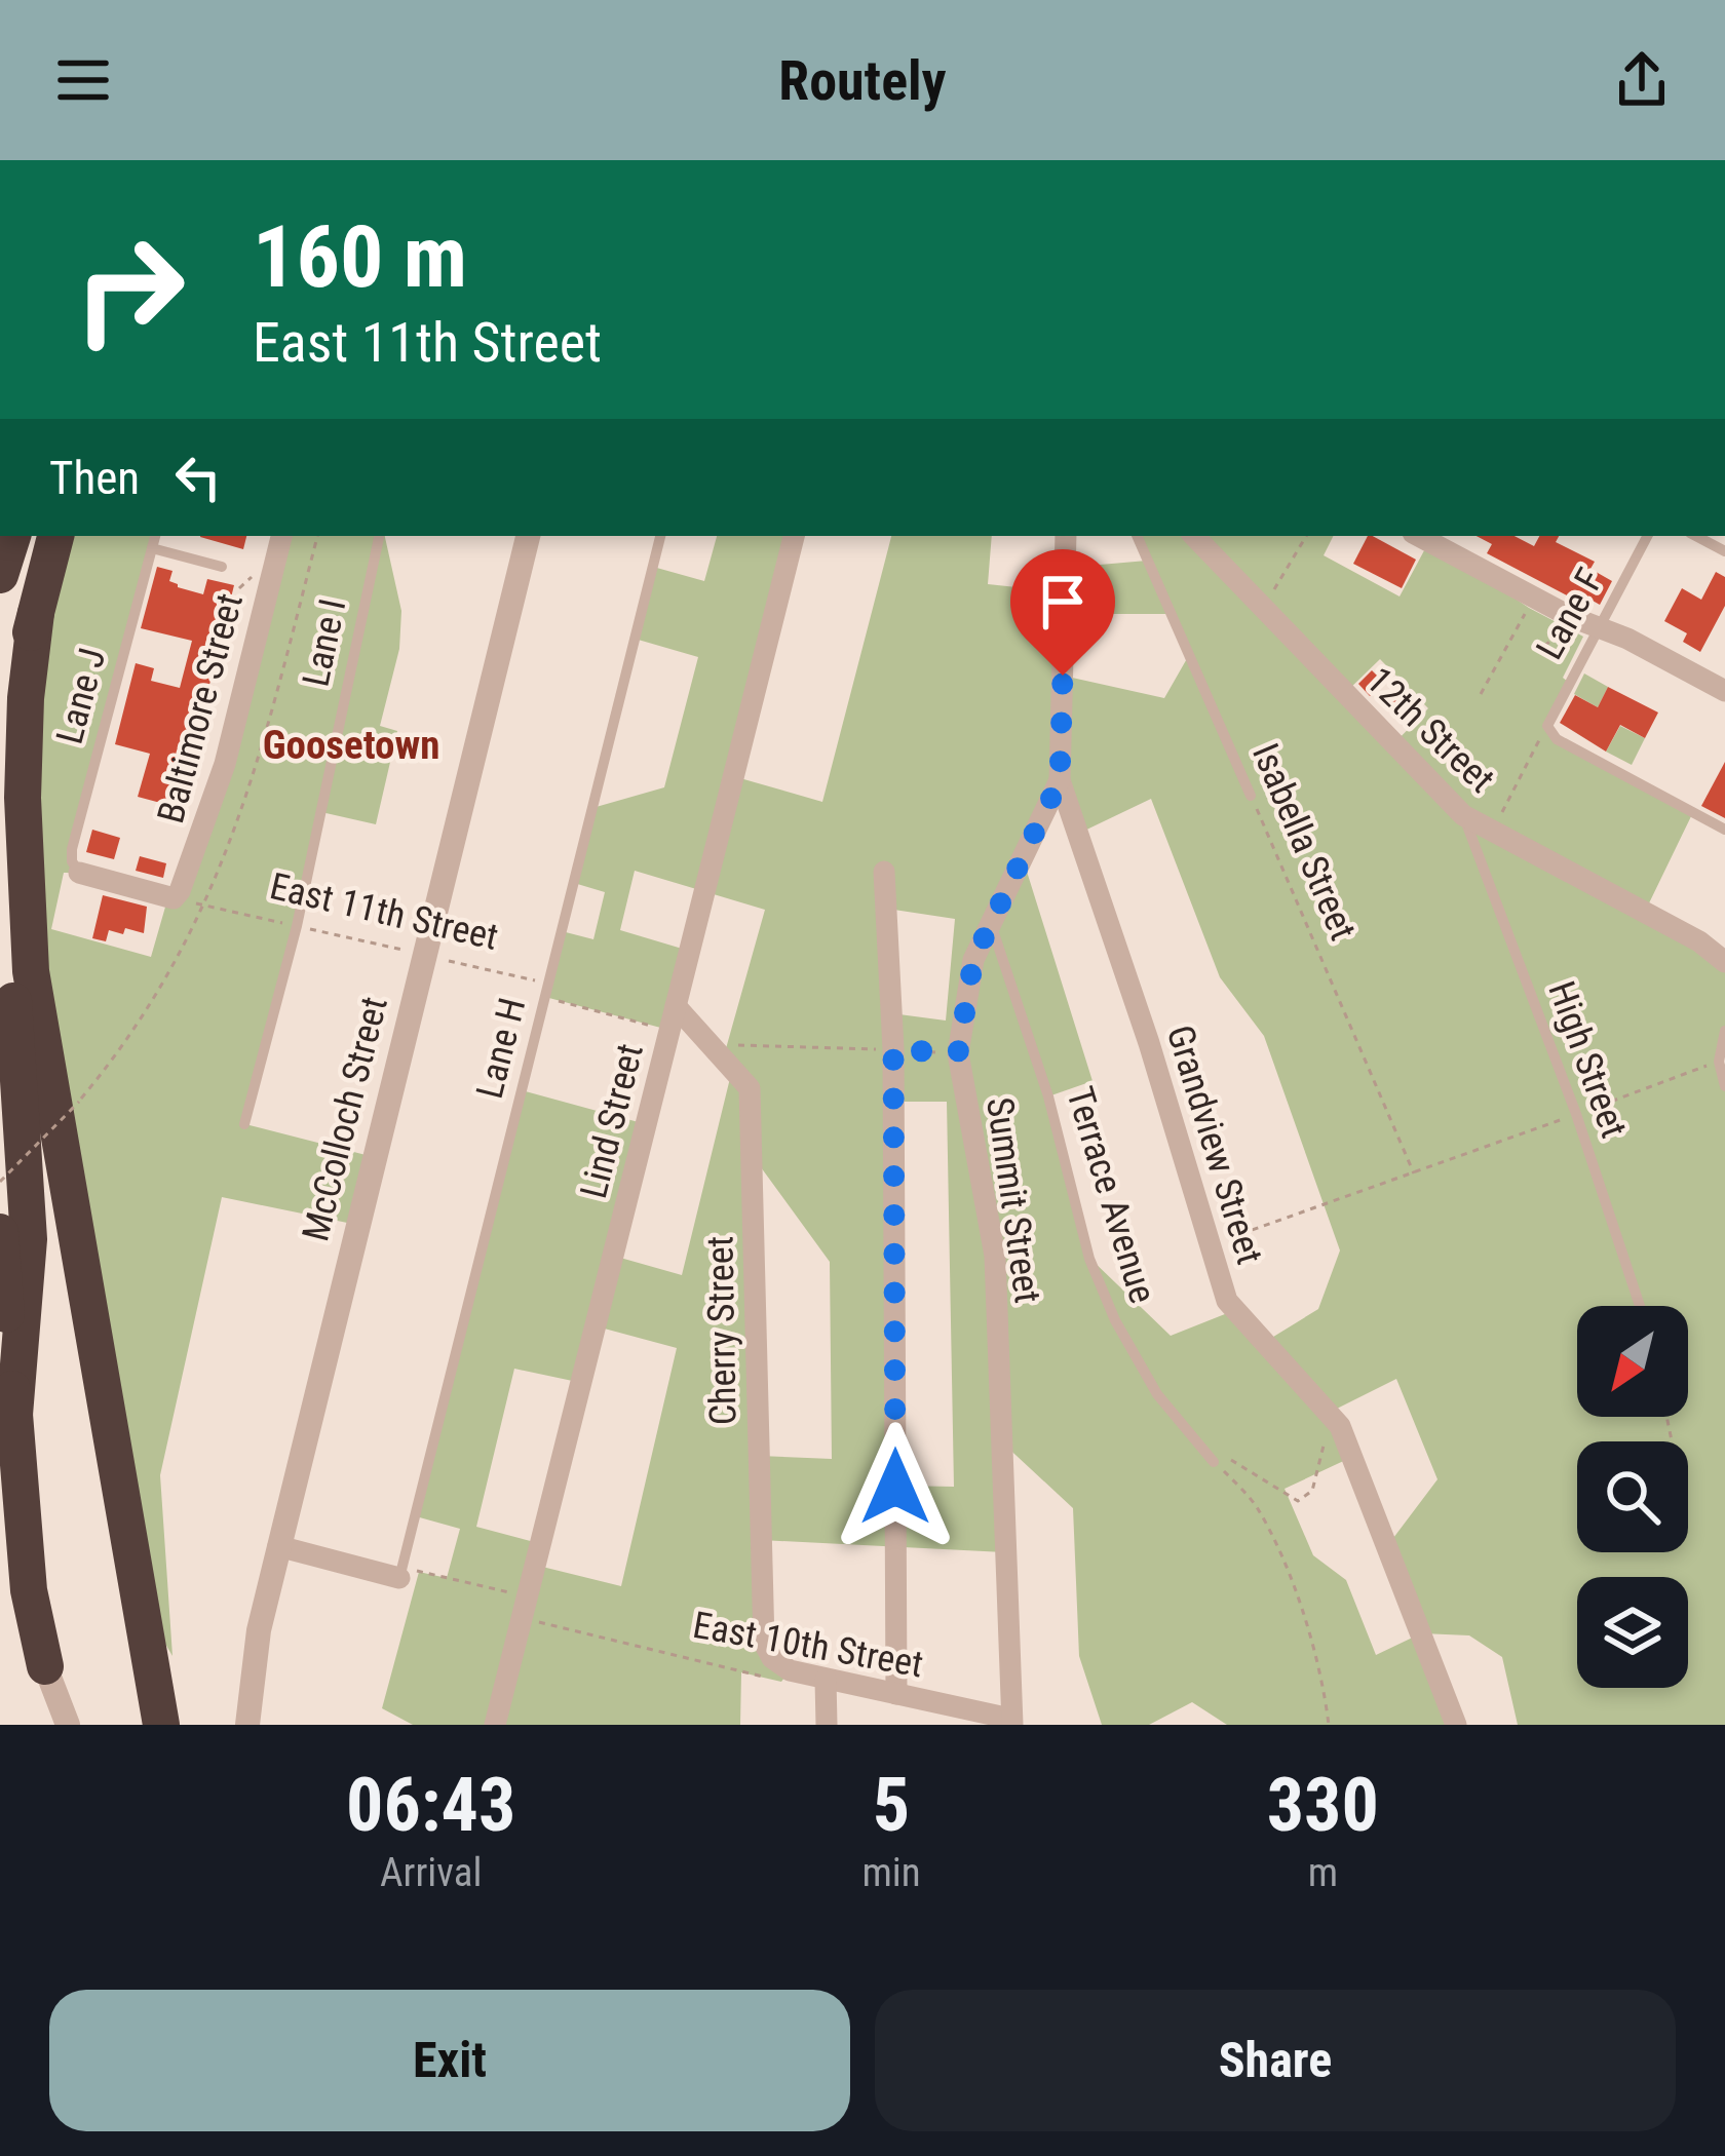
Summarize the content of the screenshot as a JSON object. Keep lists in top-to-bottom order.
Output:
{
  "streets": {
    "street": [
      "Baltimore Street",
      "12th Street",
      "McColloch Street",
      "Lind Street",
      "Grandview Street",
      "Summit Street",
      "Cherry Street",
      "East 10th Street"
    ],
    "lane": [
      "Lane F",
      "Lane I",
      "Lane J",
      "Isabella Street",
      "Lane H",
      "High Street",
      "Terrace Avenue"
    ],
    "path": ["East 11th Street"]
  },
  "crossings": [
    ["Lane I", "East 11th Street"],
    ["Lane J", "Baltimore Street"],
    ["12th Street", "High Street"],
    ["East 11th Street", "Lane H"],
    ["East 11th Street", "McColloch Street"],
    ["East 11th Street", "Lind Street"],
    ["Lane H", "East 10th Street"],
    ["Lind Street", "Cherry Street"],
    ["Lind Street", "East 10th Street"],
    ["Grandview Street", "Summit Street"],
    ["Terrace Avenue", "Summit Street"],
    ["Summit Street", "East 10th Street"],
    ["Cherry Street", "East 10th Street"]
  ],
  "districts": ["Goosetown"],
  "north": "bottom left",
  "page": {
    "header": "Routely",
    "turn": ["160 m", "East 11th Street"],
    "then": "Then",
    "eta": [
      "06:43",
      "Arrival",
      "5",
      "min",
      "330",
      "m"
    ],
    "buttons": ["Exit", "Share"]
  }
}
